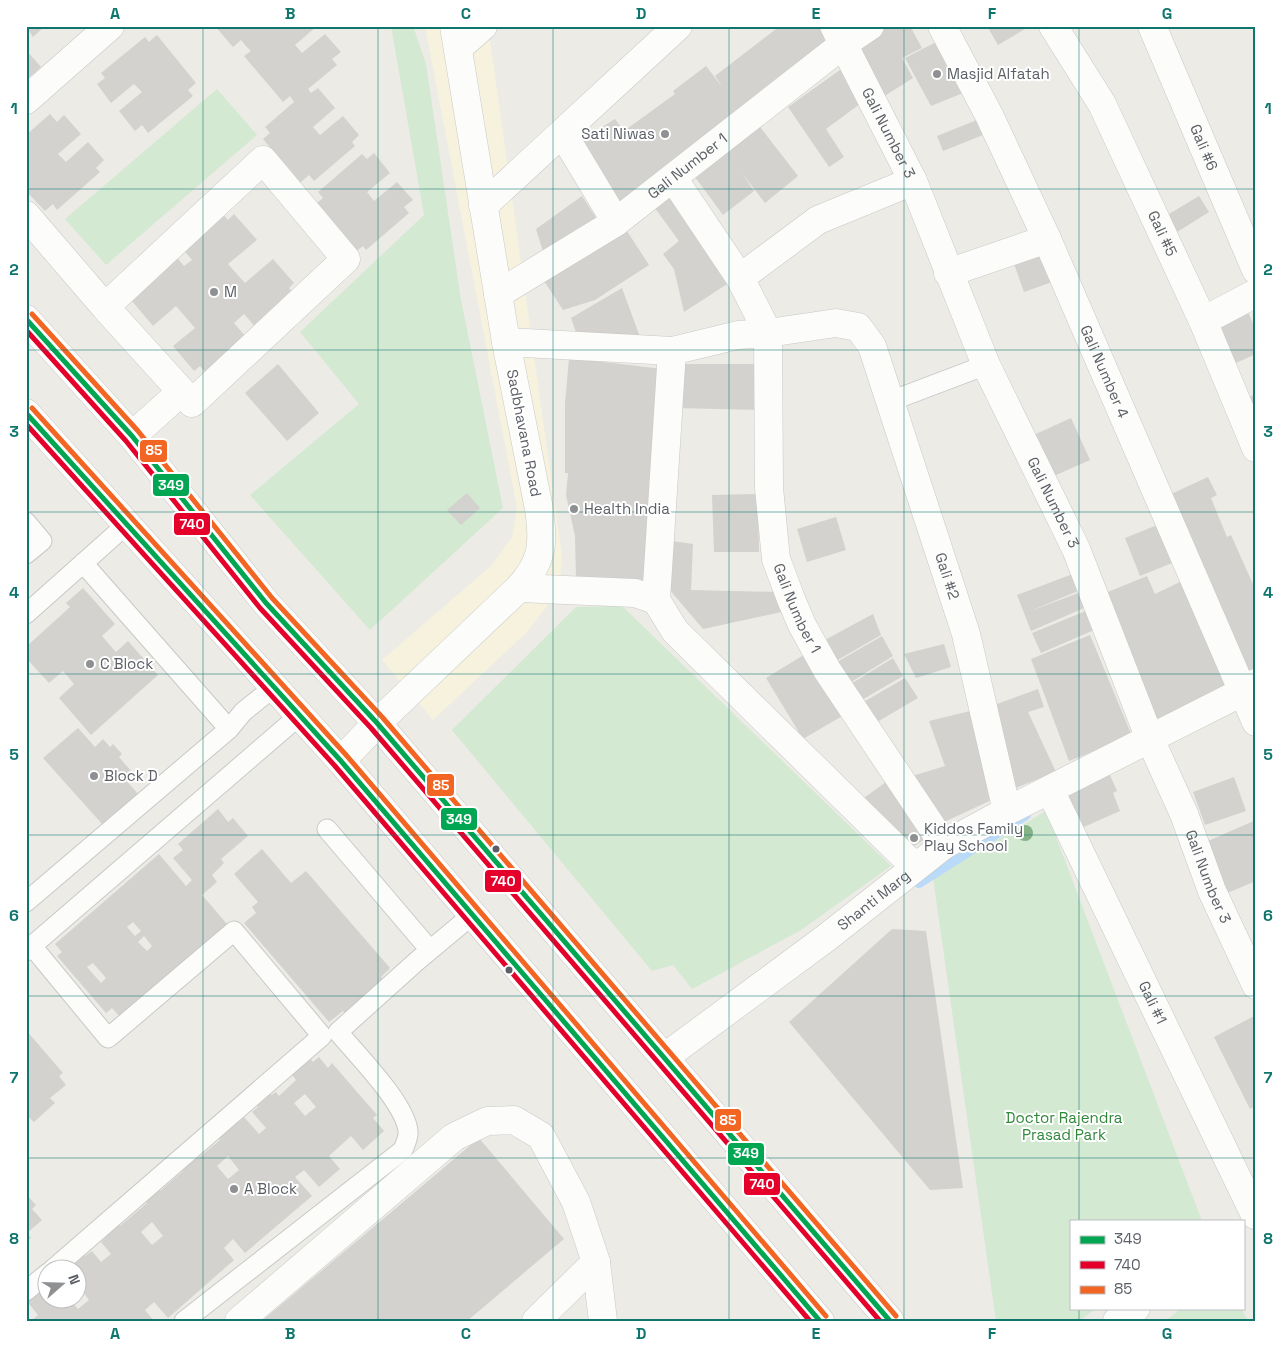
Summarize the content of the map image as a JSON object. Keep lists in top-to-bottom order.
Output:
{
  "streets": {
    "street": [
      "Gali Number 3",
      "Gali #6",
      "Gali Number 1",
      "Gali #5",
      "Gali Number 4",
      "Sadbhavana Road",
      "Gali #2",
      "Shanti Marg",
      "Gali #1"
    ]
  },
  "crossings": [
    ["Gali Number 3", "Gali Number 1"],
    ["Gali Number 3", "Shanti Marg"],
    ["Gali Number 1", "Sadbhavana Road"],
    ["Gali Number 1", "Gali #2"],
    ["Gali Number 1", "Shanti Marg"],
    ["Gali Number 4", "Shanti Marg"],
    ["Sadbhavana Road", "Gali #2"],
    ["Gali #2", "Shanti Marg"],
    ["Shanti Marg", "Gali #1"]
  ],
  "parks": ["Doctor Rajendra Prasad Park"],
  "places": [
    "Masjid Alfatah",
    "Sati Niwas",
    "M",
    "Health India",
    "C Block",
    "Block D",
    "Kiddos Family Play School",
    "A Block"
  ],
  "lines": ["transit line 85", "transit line 349", "transit line 740"],
  "legend": ["349", "740", "85"],
  "north": "right",
  "grid": {
    "columns": [
      "A",
      "B",
      "C",
      "D",
      "E",
      "F",
      "G"
    ],
    "rows": [
      "1",
      "2",
      "3",
      "4",
      "5",
      "6",
      "7",
      "8"
    ]
  }
}
